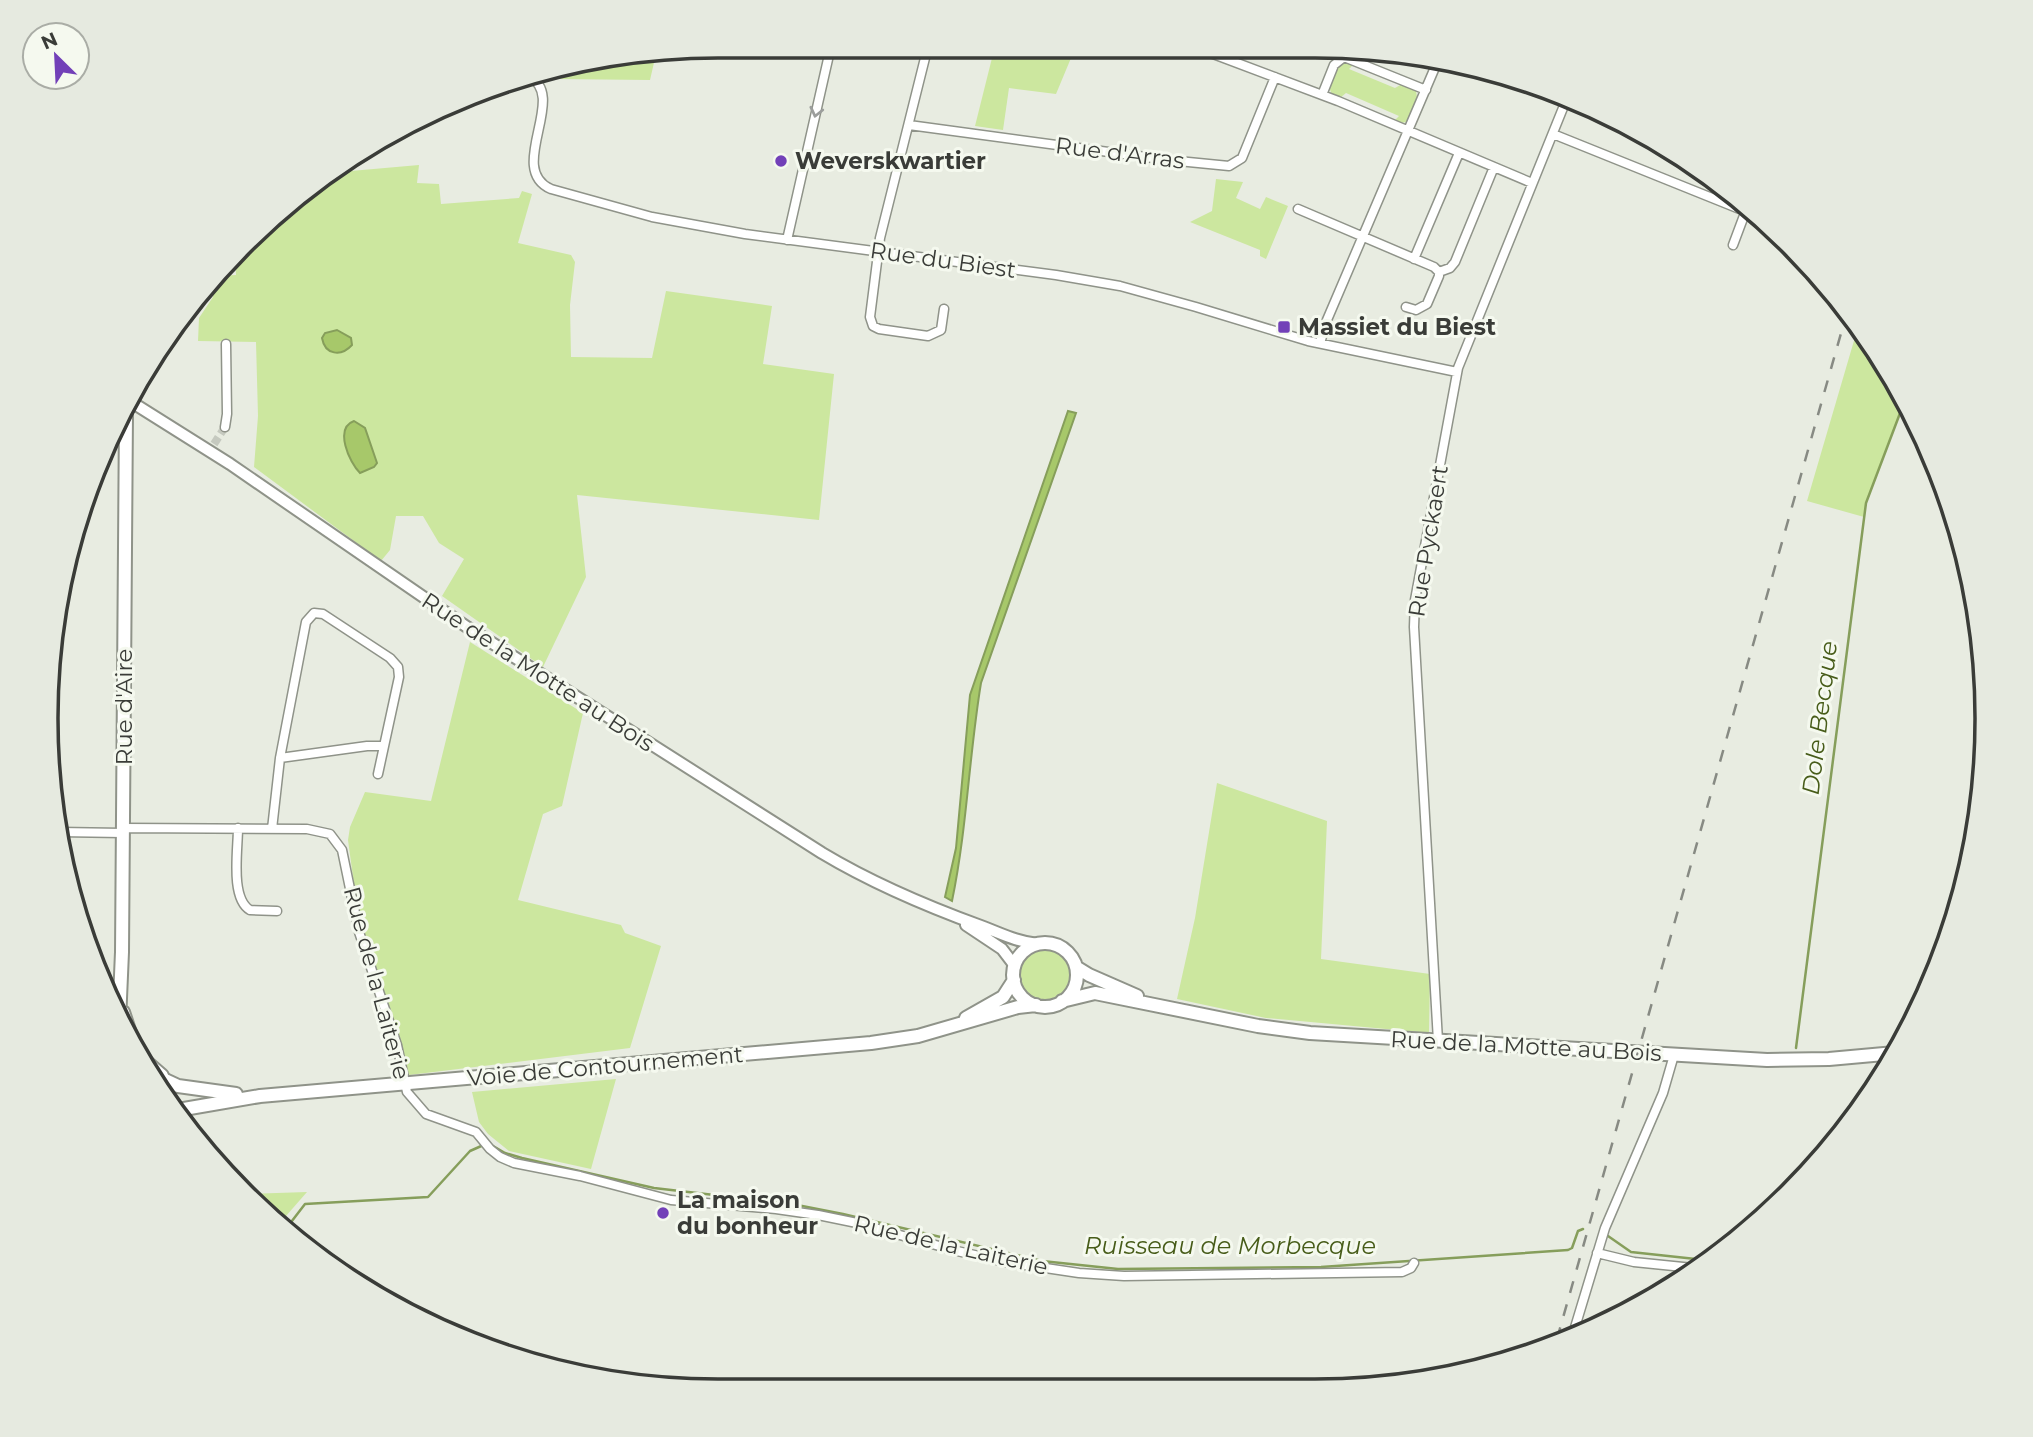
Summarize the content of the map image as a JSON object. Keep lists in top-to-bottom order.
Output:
{
  "streets": {
    "main road": ["Rue de la Motte au Bois", "Rue d'Aire", "Voie de Contournement"],
    "street": [
      "Rue d'Arras",
      "Rue du Biest",
      "Rue Pyckaert",
      "Rue de la Laiterie"
    ]
  },
  "crossings": [
    ["Rue du Biest", "Rue Pyckaert"],
    ["Rue Pyckaert", "Rue de la Motte au Bois"],
    ["Rue d'Aire", "Rue de la Laiterie"],
    ["Rue de la Laiterie", "Voie de Contournement"]
  ],
  "water": ["Dole Becque", "Ruisseau de Morbecque"],
  "places": {
    "other": ["Weverskwartier", "La maison du bonheur"],
    "transit": ["Massiet du Biest"]
  },
  "north": "top left"
}
